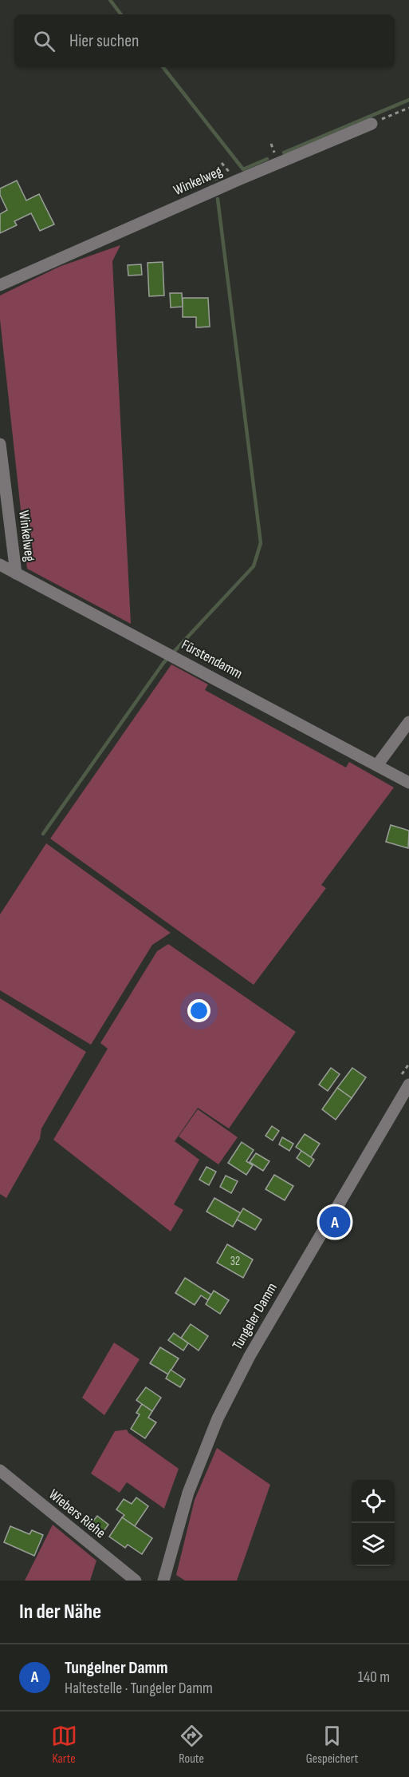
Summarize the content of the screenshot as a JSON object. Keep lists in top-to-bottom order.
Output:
{
  "streets": {
    "street": [
      "Winkelweg",
      "Fürstendamm",
      "Tungeler Damm",
      "Wiebers Riehe"
    ]
  },
  "crossings": [
    ["Winkelweg", "Fürstendamm"]
  ],
  "house_numbers": ["32"],
  "page": {
    "search": "Hier suchen",
    "pins": "A",
    "heading": "In der Nähe",
    "list": [
      {
        "mark": "A",
        "name": "Tungelner Damm",
        "note": "Haltestelle · Tungeler Damm",
        "value": "140 m"
      }
    ],
    "nav": ["Karte", "Route", "Gespeichert"]
  }
}
